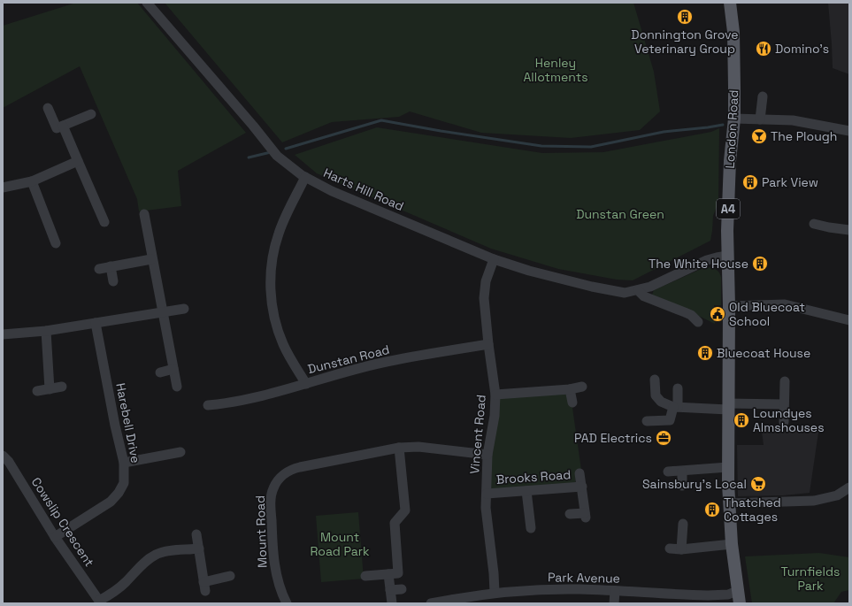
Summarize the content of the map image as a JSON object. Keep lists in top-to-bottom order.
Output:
{
  "streets": {
    "main road": ["London Road", "A4"],
    "street": [
      "Harts Hill Road",
      "Dunstan Road",
      "Harebell Drive",
      "Vincent Road",
      "Brooks Road",
      "Cowslip Crescent",
      "Mount Road",
      "Park Avenue"
    ]
  },
  "crossings": [
    ["London Road", "Harts Hill Road"],
    ["London Road", "A4"],
    ["Harts Hill Road", "A4"],
    ["Harts Hill Road", "Vincent Road"],
    ["A4", "Park Avenue"],
    ["Dunstan Road", "Vincent Road"],
    ["Harebell Drive", "Cowslip Crescent"],
    ["Vincent Road", "Brooks Road"],
    ["Vincent Road", "Mount Road"],
    ["Vincent Road", "Park Avenue"]
  ],
  "parks": [
    "Henley Allotments",
    "Dunstan Green",
    "Mount Road Park",
    "Turnfields Park"
  ],
  "places": {
    "building": [
      "Donnington Grove Veterinary Group",
      "Park View",
      "The White House",
      "Bluecoat House",
      "Loundyes Almshouses",
      "Thatched Cottages"
    ],
    "restaurant": ["Domino's"],
    "bar": ["The Plough"],
    "public building": ["Old Bluecoat School"],
    "office": ["PAD Electrics"],
    "supermarket": ["Sainsbury's Local"]
  }
}
